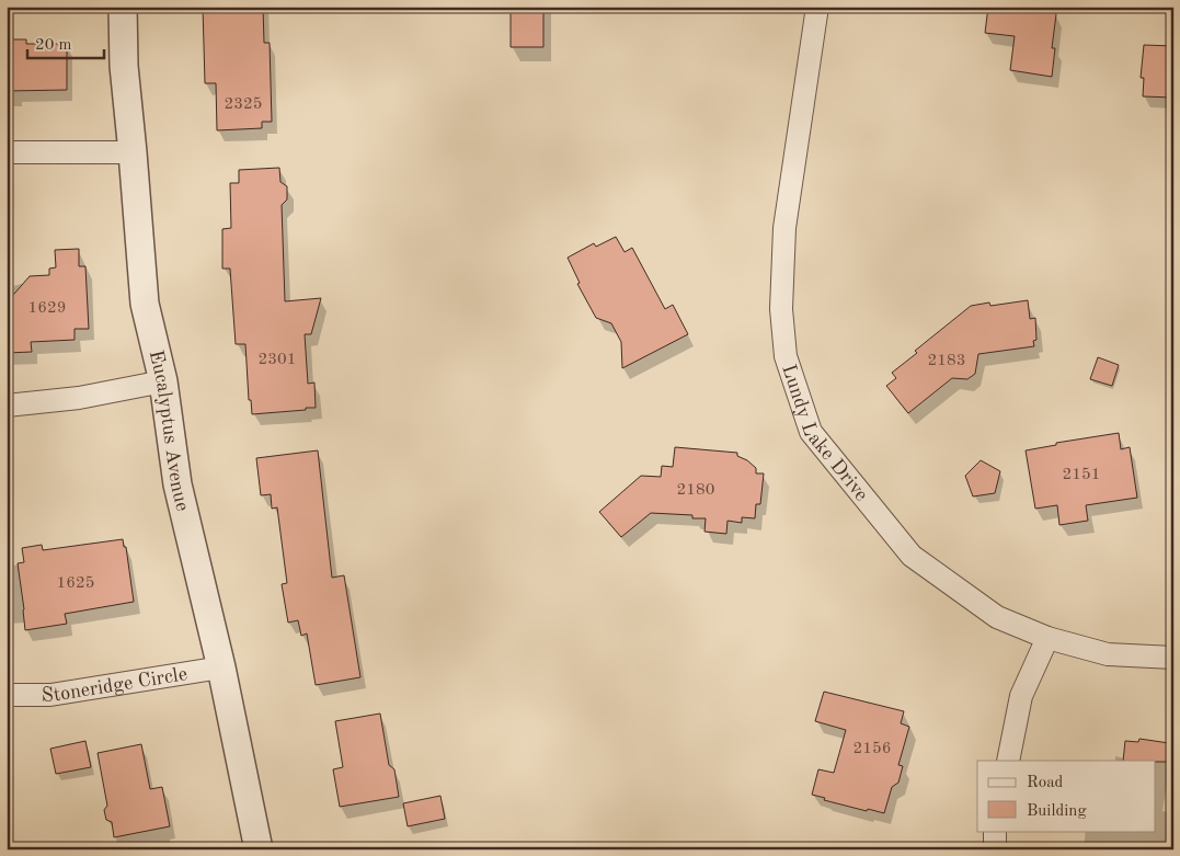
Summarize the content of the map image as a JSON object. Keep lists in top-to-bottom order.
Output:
{
  "streets": {
    "street": ["Eucalyptus Avenue", "Lundy Lake Drive", "Stoneridge Circle"]
  },
  "crossings": [
    ["Eucalyptus Avenue", "Stoneridge Circle"]
  ],
  "house_numbers": [
    "2325",
    "1629",
    "2301",
    "2183",
    "2151",
    "2180",
    "1625",
    "2156"
  ],
  "legend": ["Road", "Building"],
  "scale_bar": "20 m"
}
